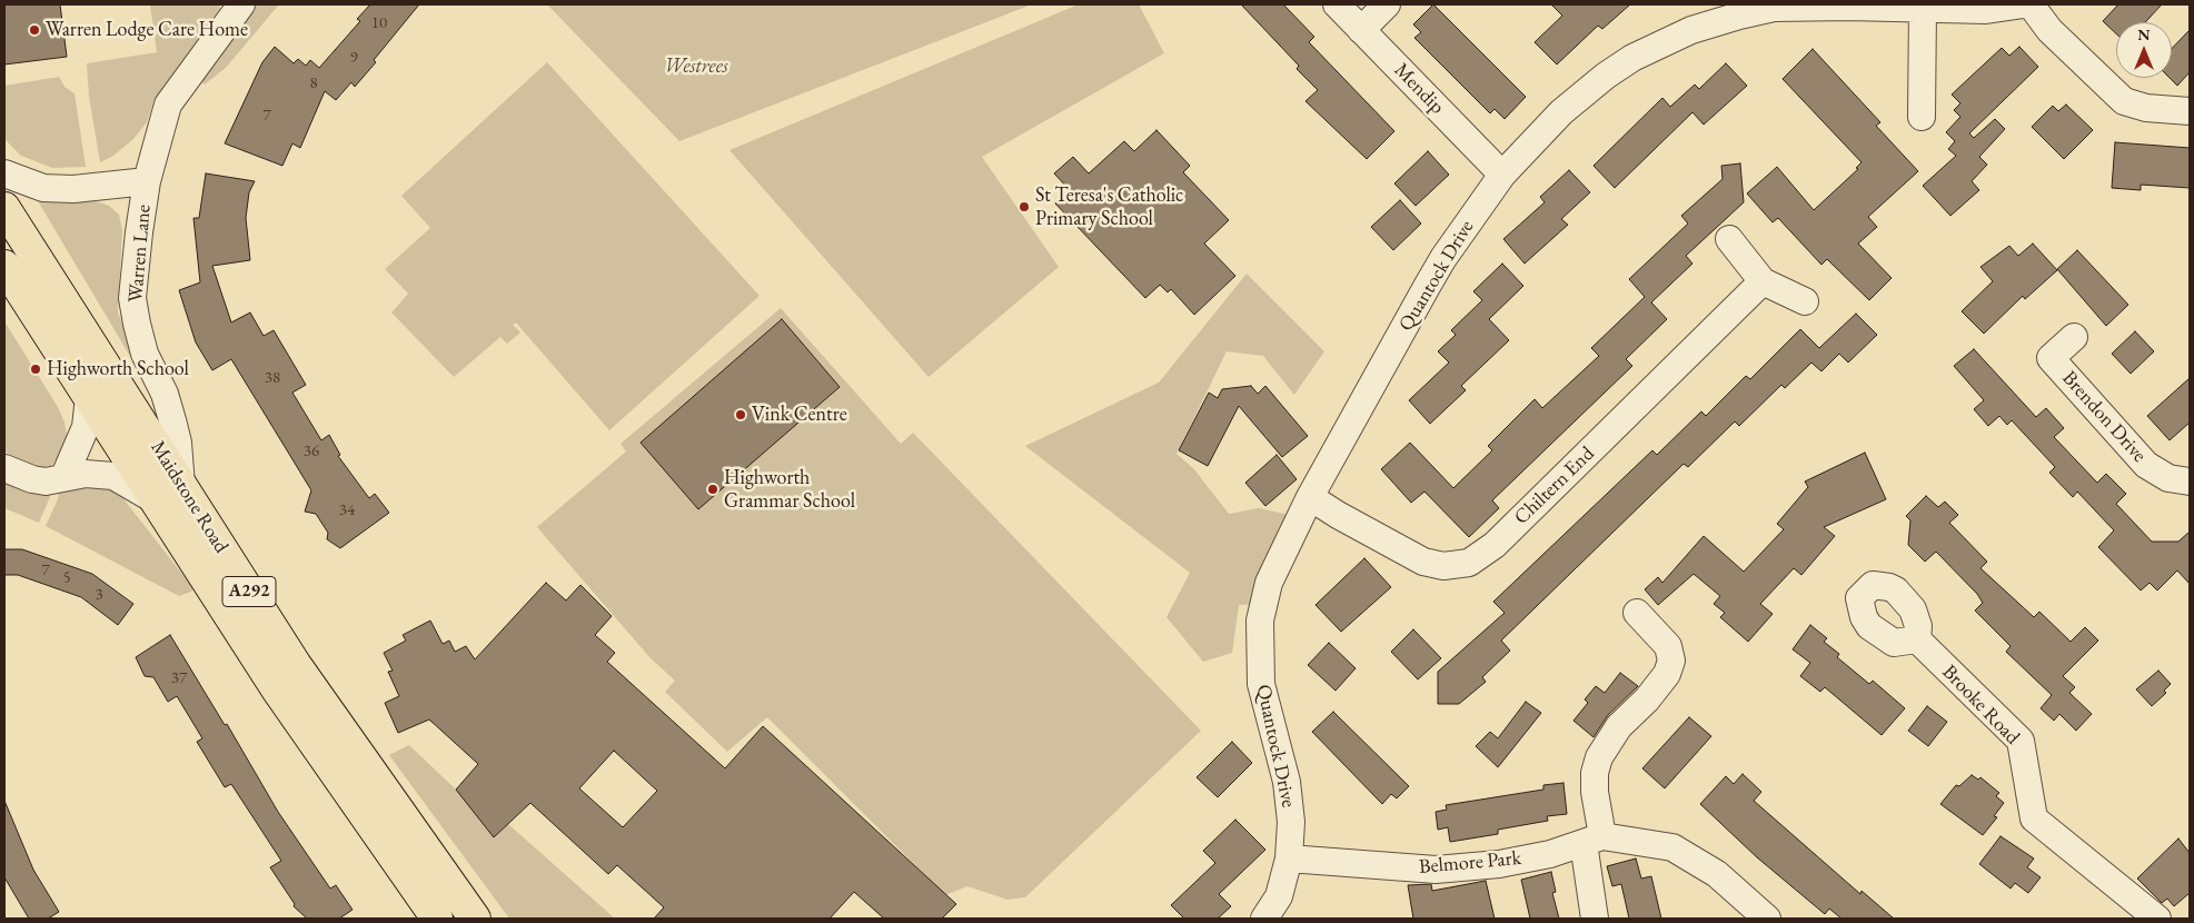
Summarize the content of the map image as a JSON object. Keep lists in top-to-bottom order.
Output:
{
  "streets": {
    "main road": ["Maidstone Road", "A292"],
    "street": [
      "Mendip",
      "Warren Lane",
      "Quantock Drive",
      "Brendon Drive",
      "Chiltern End",
      "Brooke Road",
      "Belmore Park"
    ]
  },
  "crossings": [
    ["Mendip", "Quantock Drive"],
    ["Warren Lane", "Maidstone Road"],
    ["Quantock Drive", "Chiltern End"],
    ["Quantock Drive", "Belmore Park"]
  ],
  "parks": ["Westrees"],
  "places": [
    "Warren Lodge Care Home",
    "St Teresa's Catholic Primary School",
    "Highworth School",
    "Vink Centre",
    "Highworth Grammar School"
  ],
  "house_numbers": [
    "10",
    "9",
    "8",
    "7",
    "38",
    "36",
    "34",
    "7",
    "5",
    "3",
    "37"
  ],
  "north": "top"
}
